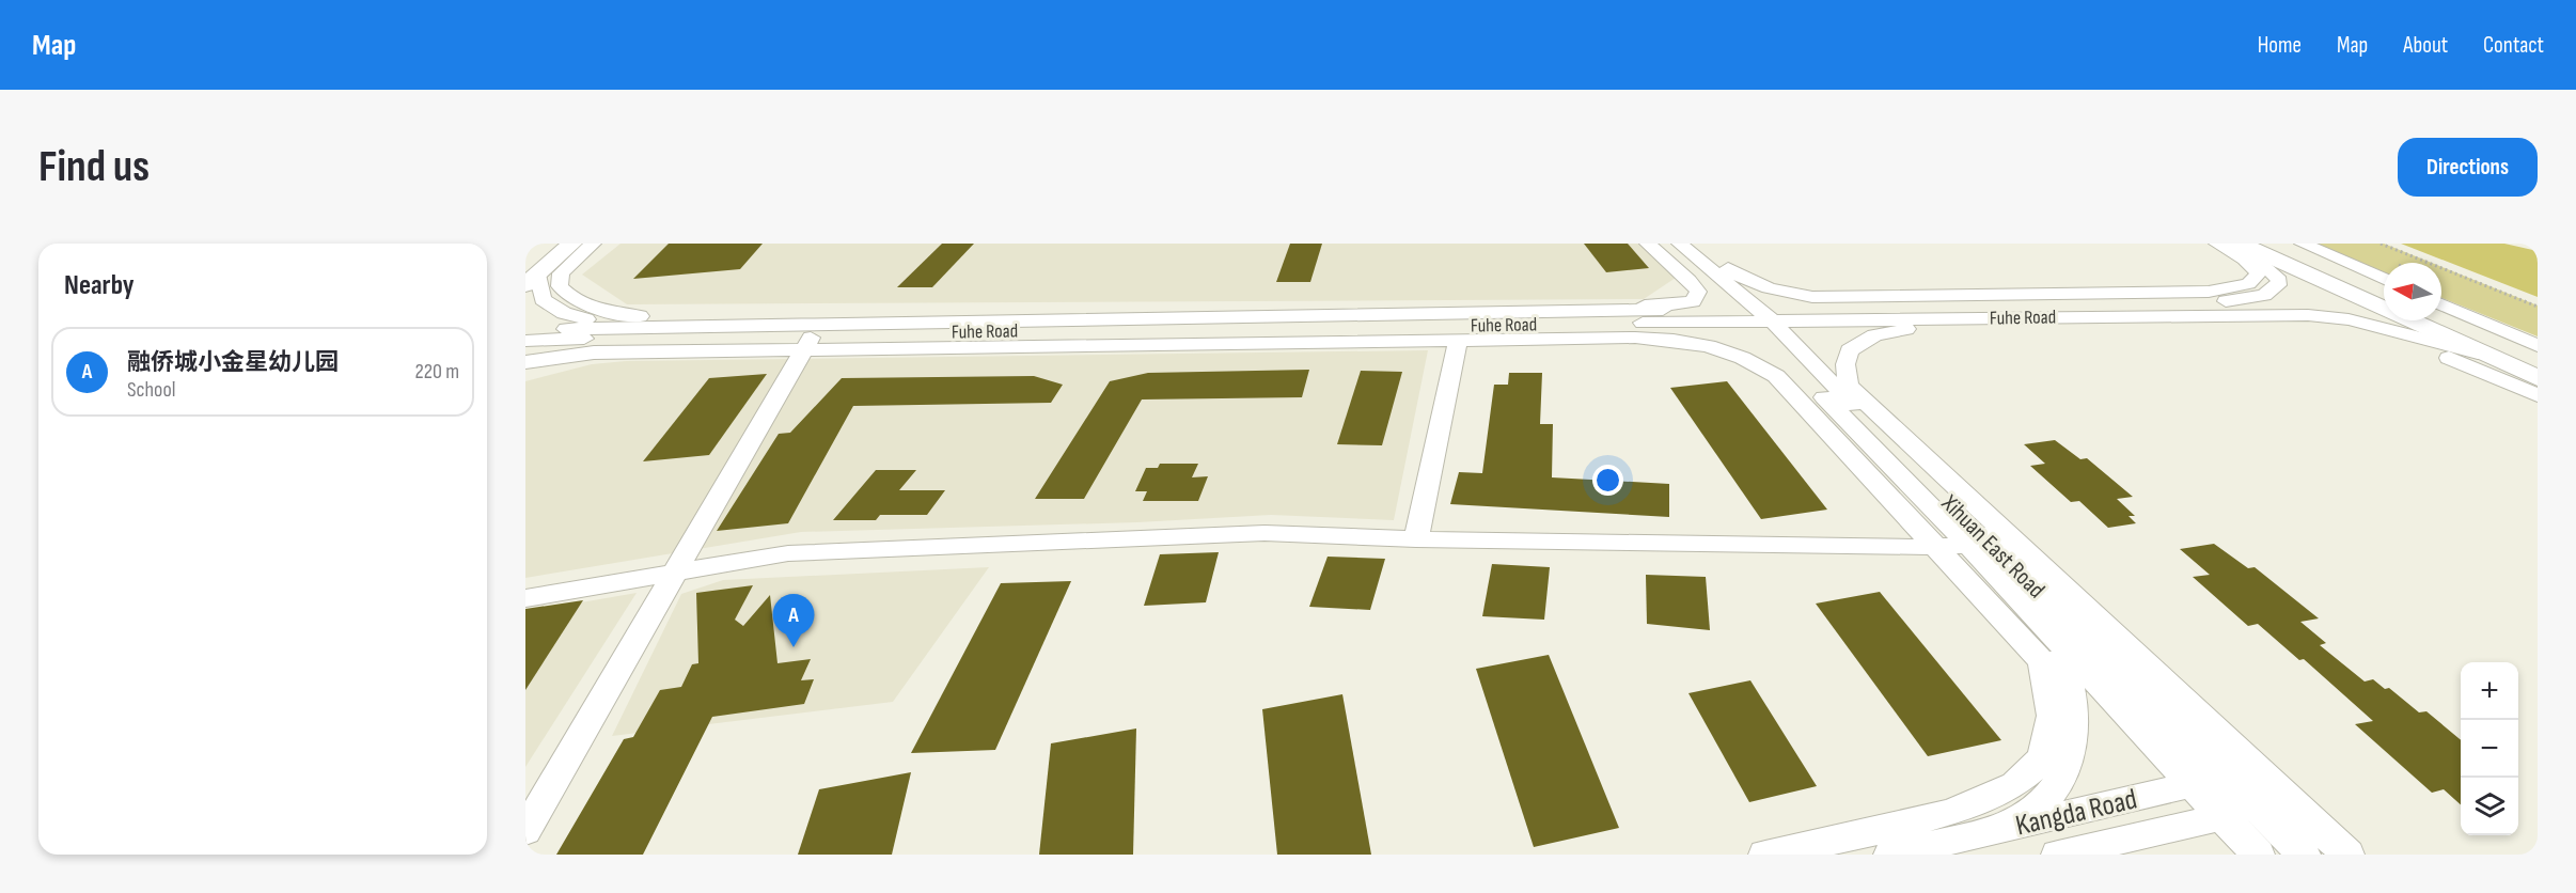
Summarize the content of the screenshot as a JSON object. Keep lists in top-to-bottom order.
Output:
{
  "streets": {
    "street": ["Fuhe Road", "Xihuan East Road", "Kangda Road"]
  },
  "crossings": [
    ["Fuhe Road", "Xihuan East Road"],
    ["Xihuan East Road", "Kangda Road"]
  ],
  "north": "left",
  "page": {
    "header": "Map",
    "nav": [
      "Home",
      "Map",
      "About",
      "Contact"
    ],
    "buttons": "Directions",
    "title": "Find us",
    "heading": "Nearby",
    "list": [
      {
        "mark": "A",
        "name": "融侨城小金星幼儿园",
        "note": "School",
        "value": "220 m"
      }
    ],
    "pins": "A",
    "map_buttons": ["+", "−"]
  }
}
